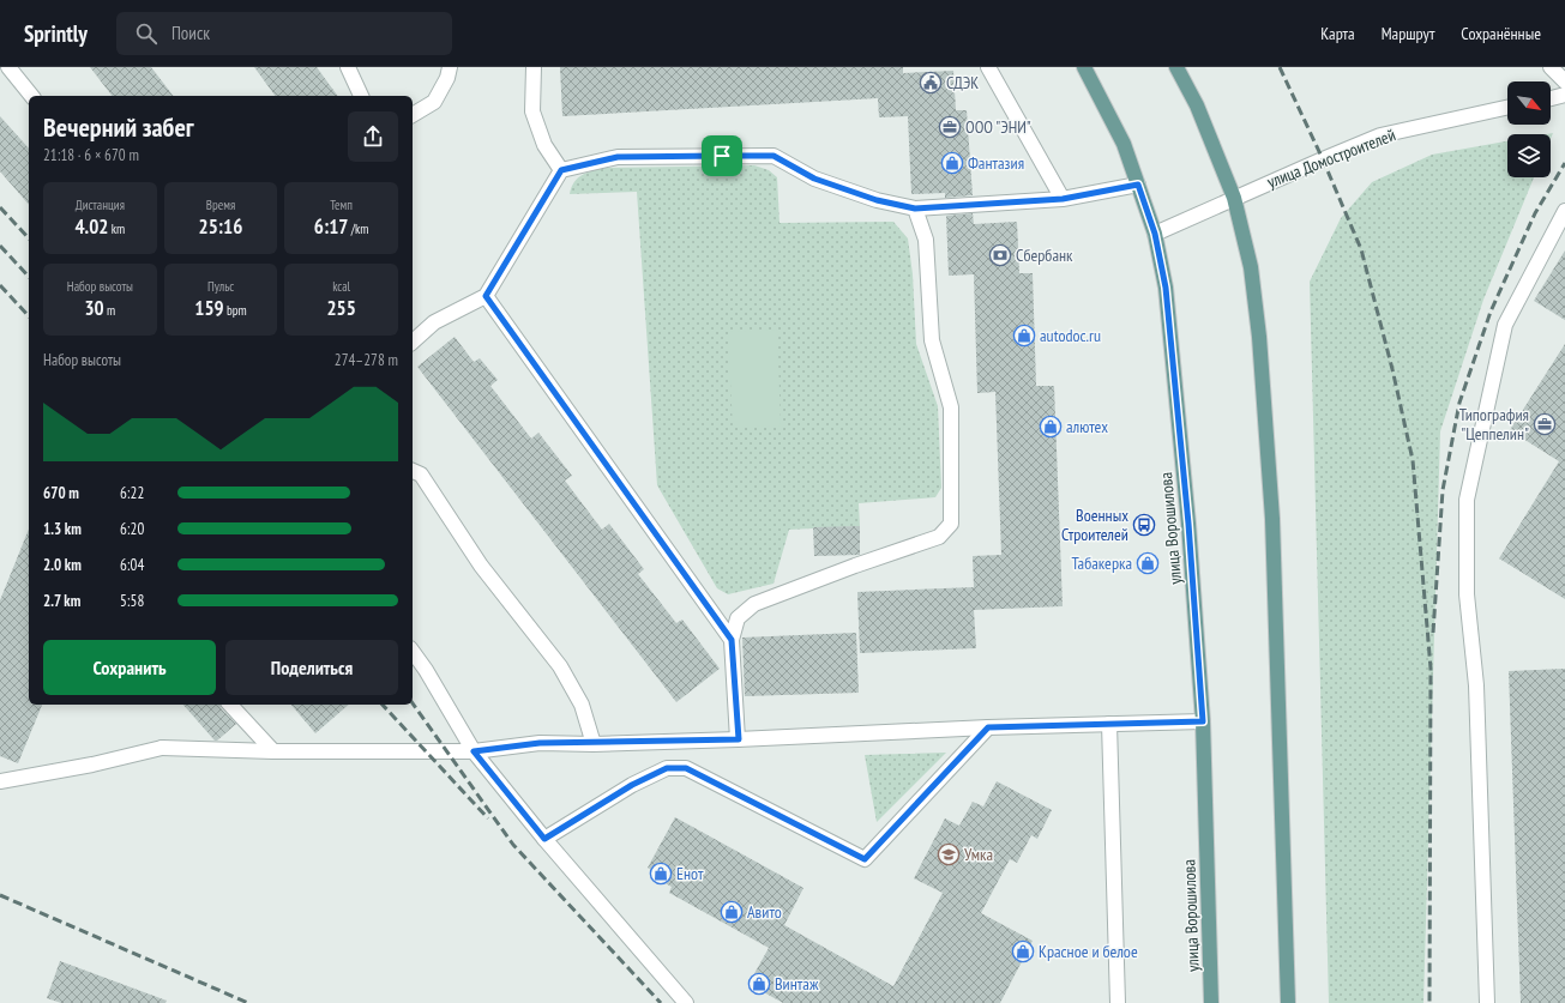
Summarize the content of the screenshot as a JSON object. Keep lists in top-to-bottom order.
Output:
{
  "streets": {
    "main road": ["улица Ворошилова"],
    "street": ["улица Домостроителей"]
  },
  "crossings": [
    ["улица Домостроителей", "улица Ворошилова"]
  ],
  "places": {
    "public building": ["СДЭК"],
    "office": ["ООО \"ЭНИ\"", "Типография \"Цеппелин\""],
    "shop": [
      "Фантазия",
      "autodoc.ru",
      "алютех",
      "Табакерка",
      "Енот",
      "Авито",
      "Красное и белое",
      "Винтаж"
    ],
    "bank": ["Сбербанк"],
    "bus stop": ["Военных Строителей"],
    "school or university": ["Умка"]
  },
  "north": "bottom right",
  "page": {
    "header": "Sprintly",
    "search": "Поиск",
    "nav": ["Карта", "Маршрут", "Сохранённые"],
    "heading": ["Вечерний забег", "21:18 · 6 × 670 m"],
    "stats": [
      ["Дистанция", "4.02 km"],
      ["Время", "25:16"],
      ["Темп", "6:17 /km"],
      ["Набор высоты", "30 m"],
      ["Пульс", "159 bpm"],
      ["kcal", "255"]
    ],
    "chart": ["Набор высоты", "274–278 m"],
    "list": [
      {
        "name": "670 m",
        "note": "6:22"
      },
      {
        "name": "1.3 km",
        "note": "6:20"
      },
      {
        "name": "2.0 km",
        "note": "6:04"
      },
      {
        "name": "2.7 km",
        "note": "5:58"
      }
    ],
    "buttons": ["Сохранить", "Поделиться"]
  }
}
